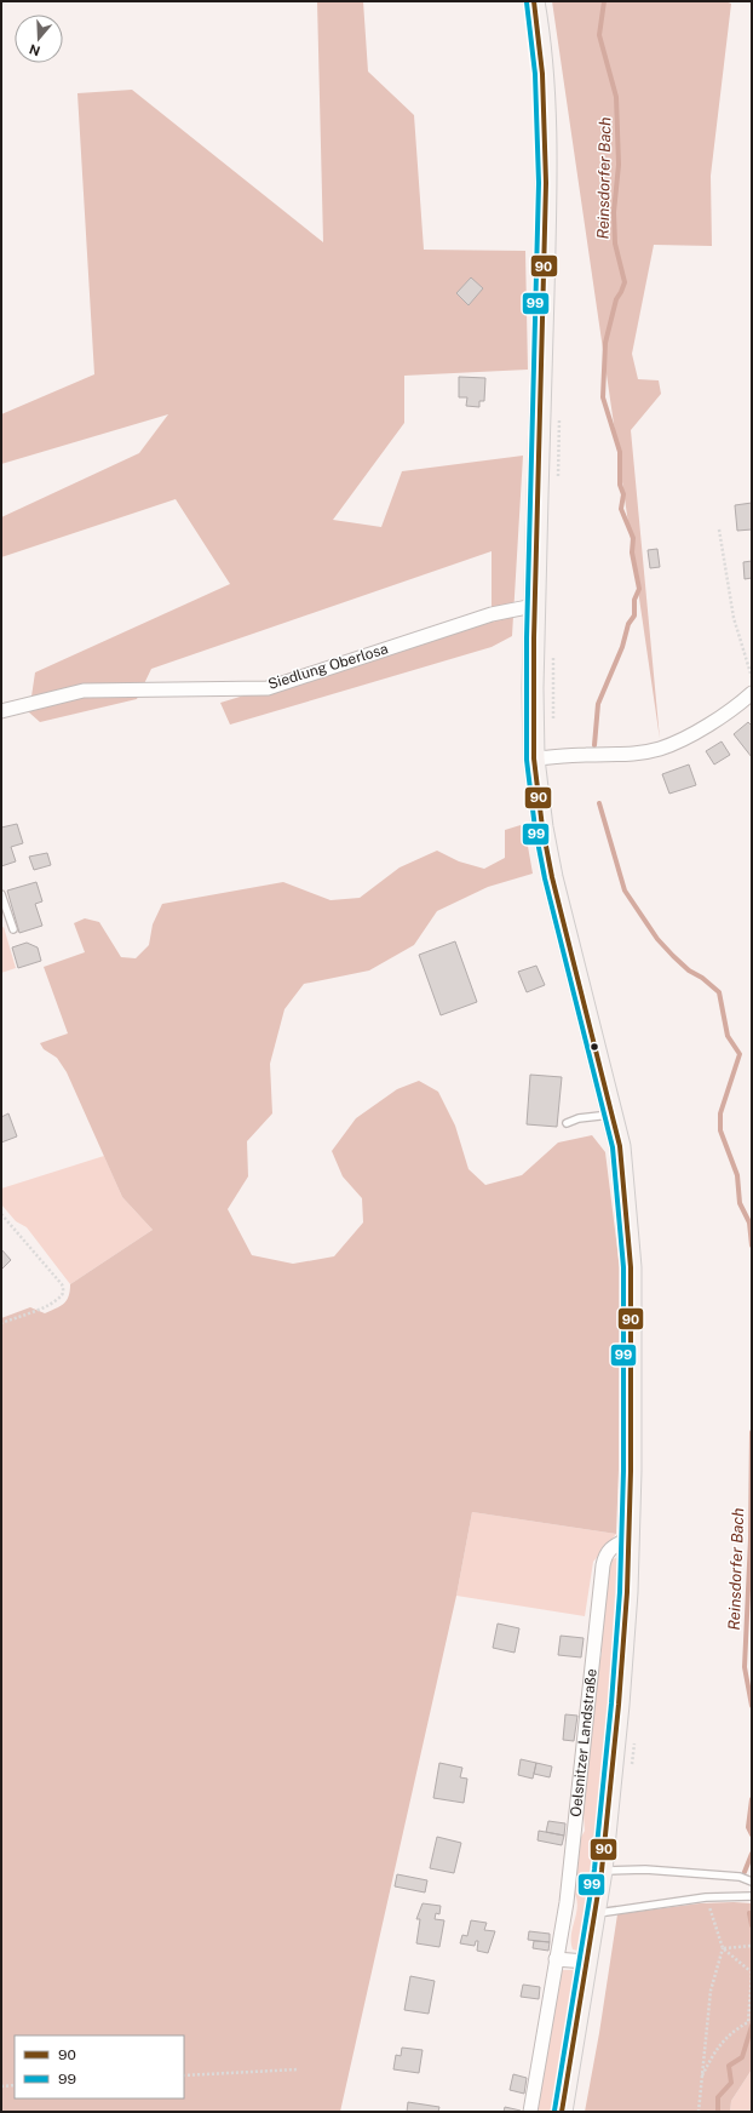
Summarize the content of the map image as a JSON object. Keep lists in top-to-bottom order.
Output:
{
  "streets": {
    "main road": ["Oelsnitzer Landstraße"],
    "street": ["Siedlung Oberlosa"]
  },
  "crossings": [
    ["Siedlung Oberlosa", "Oelsnitzer Landstraße"]
  ],
  "water": ["Reinsdorfer Bach"],
  "lines": ["transit line 90", "transit line 99"],
  "legend": ["90", "99"],
  "north": "bottom"
}
